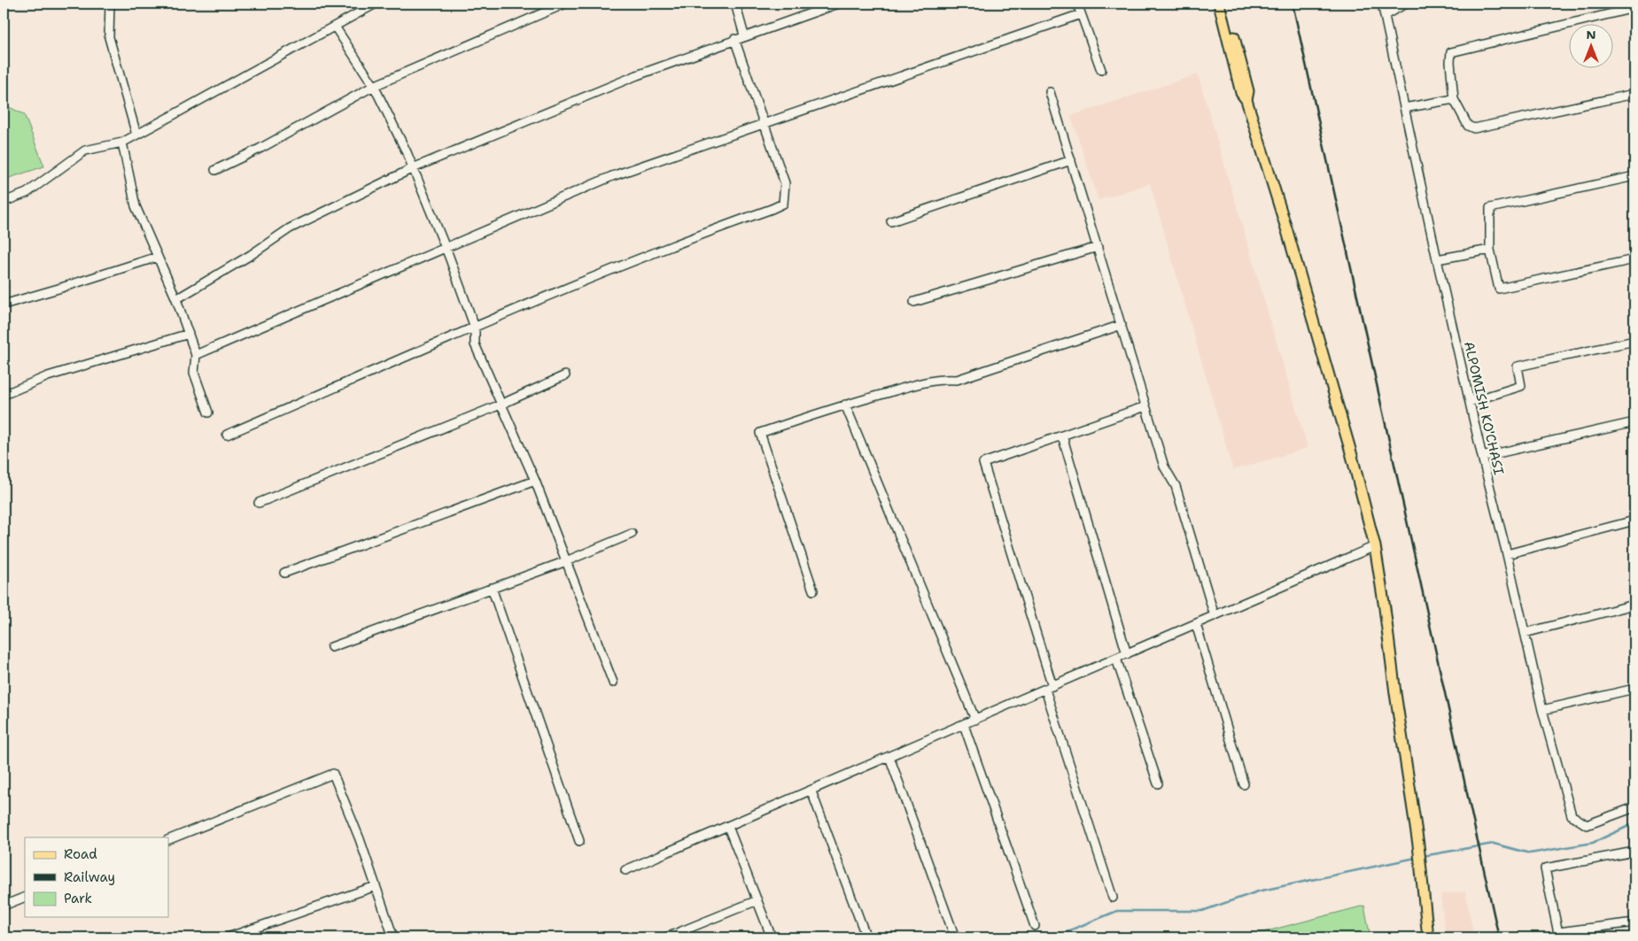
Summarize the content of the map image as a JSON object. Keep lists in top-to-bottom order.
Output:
{
  "streets": {
    "street": ["ALPOMISH KO'CHASI"]
  },
  "legend": ["Road", "Railway", "Park"],
  "north": "top"
}
